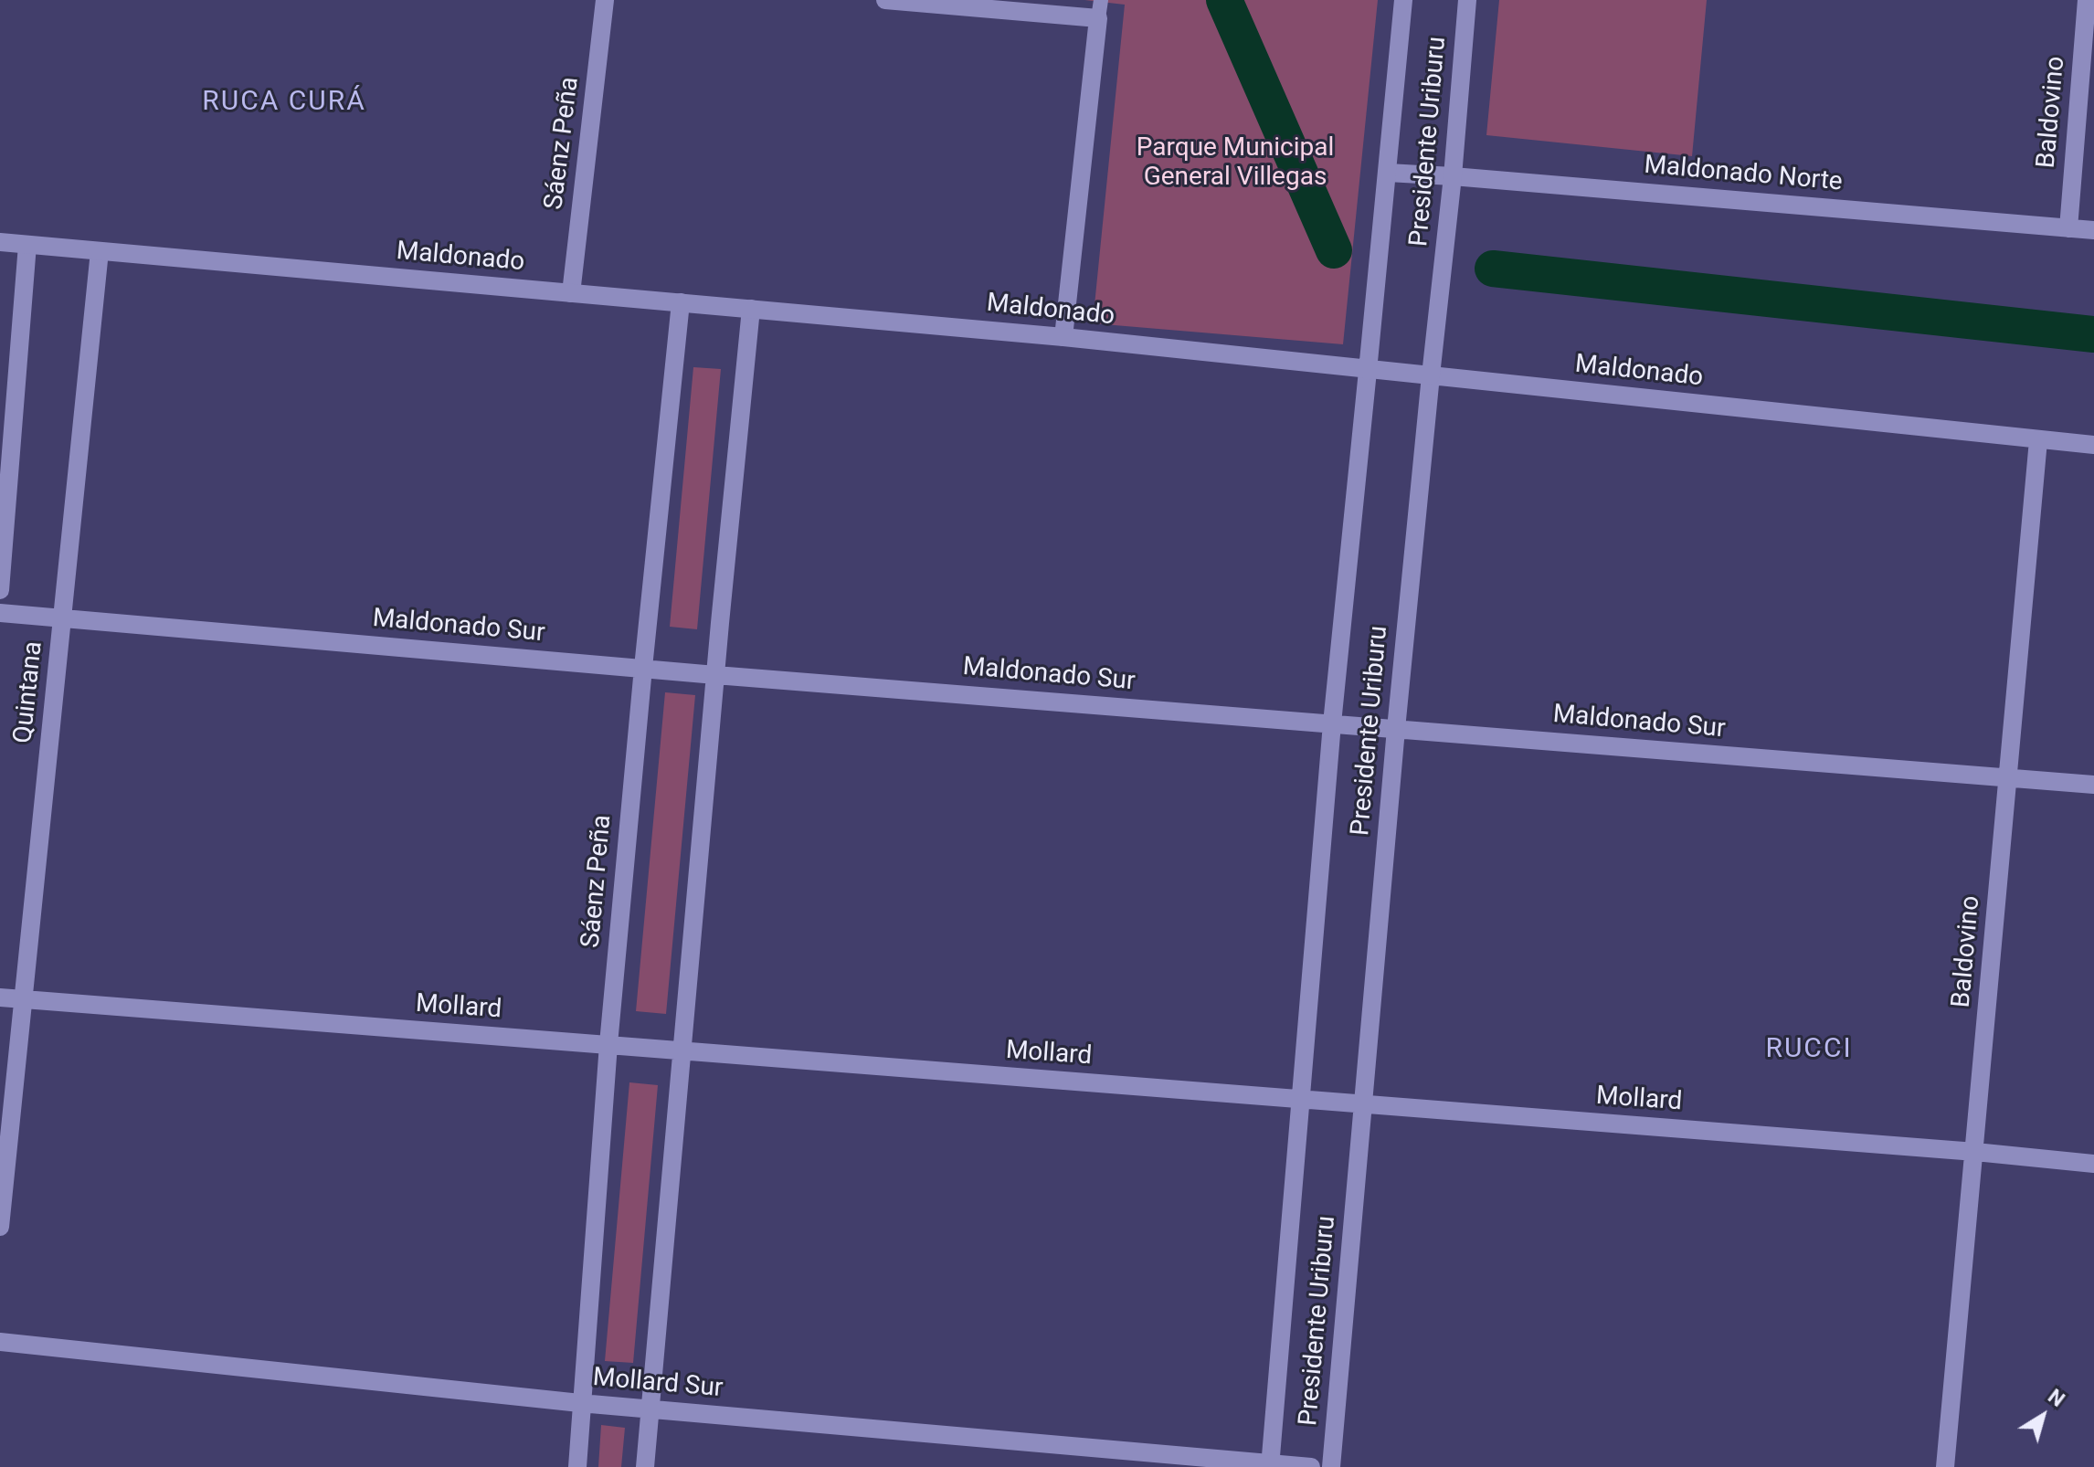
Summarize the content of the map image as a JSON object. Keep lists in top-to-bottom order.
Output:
{
  "streets": {
    "street": [
      "Baldovino",
      "Presidente Uriburu",
      "Sáenz Peña",
      "Maldonado Norte",
      "Maldonado",
      "Maldonado Sur",
      "Quintana",
      "Mollard",
      "Mollard Sur"
    ]
  },
  "crossings": [
    ["Baldovino", "Maldonado Norte"],
    ["Baldovino", "Maldonado"],
    ["Baldovino", "Maldonado Sur"],
    ["Baldovino", "Mollard"],
    ["Presidente Uriburu", "Maldonado Norte"],
    ["Presidente Uriburu", "Maldonado"],
    ["Presidente Uriburu", "Maldonado Sur"],
    ["Presidente Uriburu", "Mollard"],
    ["Presidente Uriburu", "Mollard Sur"],
    ["Sáenz Peña", "Maldonado"],
    ["Sáenz Peña", "Maldonado Sur"],
    ["Sáenz Peña", "Mollard"],
    ["Sáenz Peña", "Mollard Sur"],
    ["Maldonado", "Quintana"],
    ["Maldonado Sur", "Quintana"],
    ["Quintana", "Mollard"]
  ],
  "districts": ["RUCA CURÁ", "RUCCI"],
  "parks": ["Parque Municipal General Villegas"],
  "north": "top right"
}
